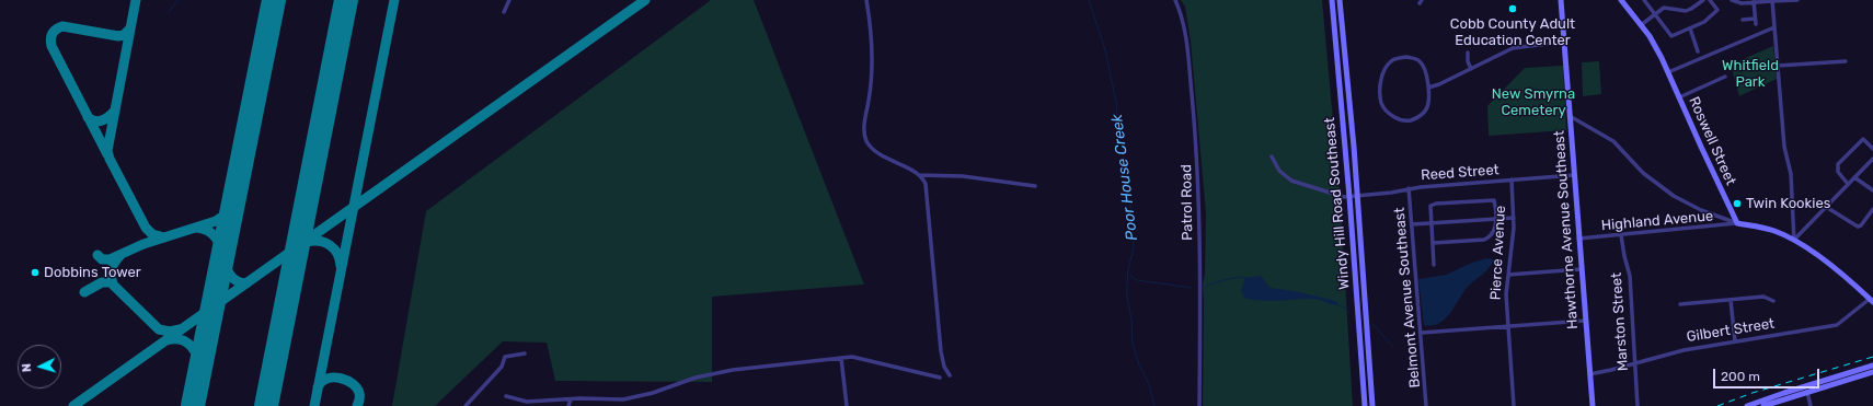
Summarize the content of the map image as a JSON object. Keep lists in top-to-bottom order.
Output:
{
  "streets": {
    "main road": ["Roswell Street", "Windy Hill Road Southeast", "Hawthorne Avenue Southeast"],
    "street": [
      "Reed Street",
      "Patrol Road",
      "Highland Avenue",
      "Pierce Avenue",
      "Belmont Avenue Southeast",
      "Marston Street",
      "Gilbert Street"
    ]
  },
  "crossings": [
    ["Roswell Street", "Highland Avenue"],
    ["Reed Street", "Windy Hill Road Southeast"],
    ["Reed Street", "Hawthorne Avenue Southeast"],
    ["Reed Street", "Pierce Avenue"],
    ["Reed Street", "Belmont Avenue Southeast"],
    ["Highland Avenue", "Hawthorne Avenue Southeast"],
    ["Highland Avenue", "Marston Street"],
    ["Hawthorne Avenue Southeast", "Gilbert Street"],
    ["Marston Street", "Gilbert Street"]
  ],
  "water": ["Poor House Creek"],
  "parks": ["Whitfield Park", "New Smyrna Cemetery"],
  "places": ["Cobb County Adult Education Center", "Twin Kookies", "Dobbins Tower"],
  "scale_bar": "200 m",
  "north": "left"
}
